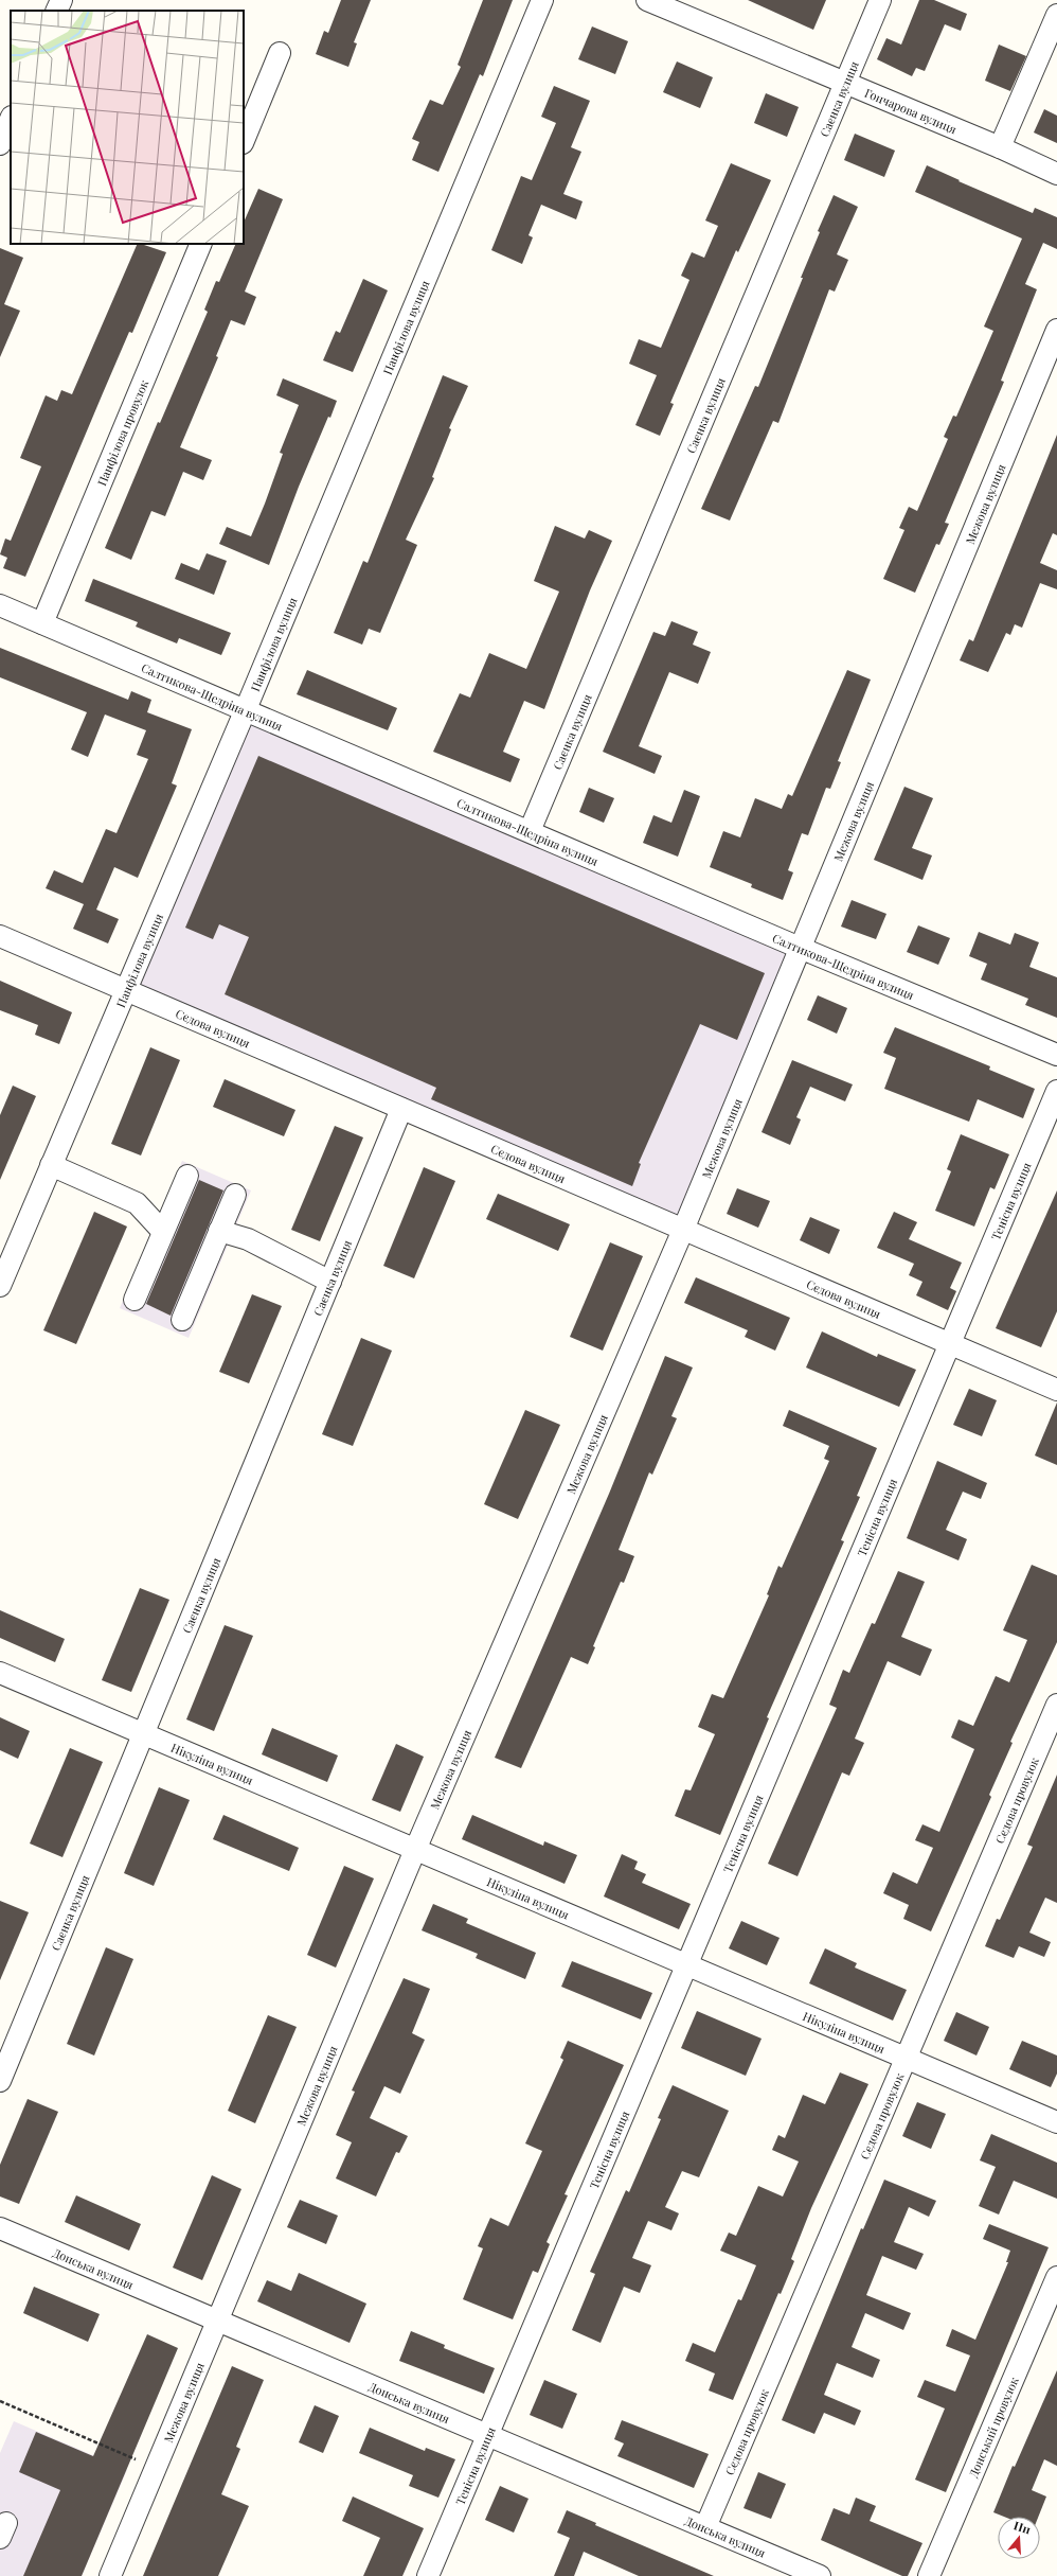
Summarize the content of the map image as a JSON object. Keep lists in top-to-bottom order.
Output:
{
  "streets": {
    "street": [
      "Саєнка вулиця",
      "Гончарова вулиця",
      "Панфілова вулиця",
      "Панфілова провулок",
      "Межова вулиця",
      "Салтикова-Щедріна вулиця",
      "Сєдова вулиця",
      "Тенісна вулиця",
      "Нікуліна вулиця",
      "Сєдова провулок",
      "Донська вулиця",
      "Донський провулок"
    ]
  },
  "crossings": [
    ["Саєнка вулиця", "Гончарова вулиця"],
    ["Саєнка вулиця", "Салтикова-Щедріна вулиця"],
    ["Саєнка вулиця", "Сєдова вулиця"],
    ["Саєнка вулиця", "Нікуліна вулиця"],
    ["Панфілова вулиця", "Салтикова-Щедріна вулиця"],
    ["Панфілова вулиця", "Сєдова вулиця"],
    ["Панфілова провулок", "Салтикова-Щедріна вулиця"],
    ["Межова вулиця", "Салтикова-Щедріна вулиця"],
    ["Межова вулиця", "Сєдова вулиця"],
    ["Межова вулиця", "Нікуліна вулиця"],
    ["Межова вулиця", "Донська вулиця"],
    ["Сєдова вулиця", "Тенісна вулиця"],
    ["Тенісна вулиця", "Нікуліна вулиця"],
    ["Тенісна вулиця", "Донська вулиця"],
    ["Нікуліна вулиця", "Сєдова провулок"],
    ["Сєдова провулок", "Донська вулиця"]
  ],
  "north": "top"
}
